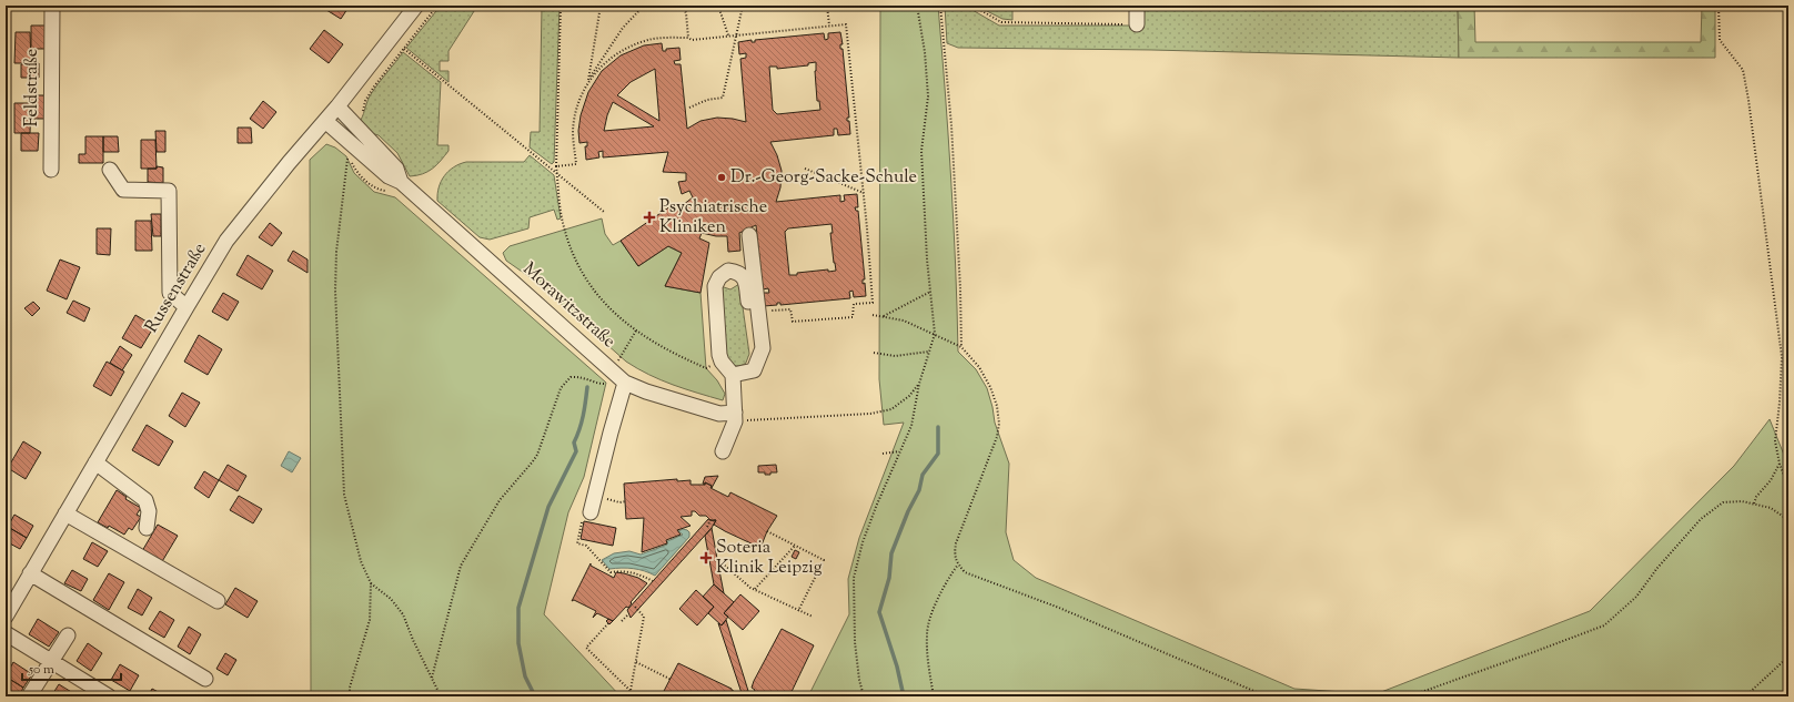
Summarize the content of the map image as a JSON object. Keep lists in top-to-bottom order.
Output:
{
  "streets": {
    "street": ["Feldstraße", "Russenstraße", "Morawitzstraße"]
  },
  "crossings": [
    ["Russenstraße", "Morawitzstraße"]
  ],
  "places": {
    "other": ["Dr.-Georg-Sacke-Schule"],
    "health": ["Psychiatrische Kliniken", "Soteria Klinik Leipzig"]
  },
  "scale_bar": "50 m"
}
